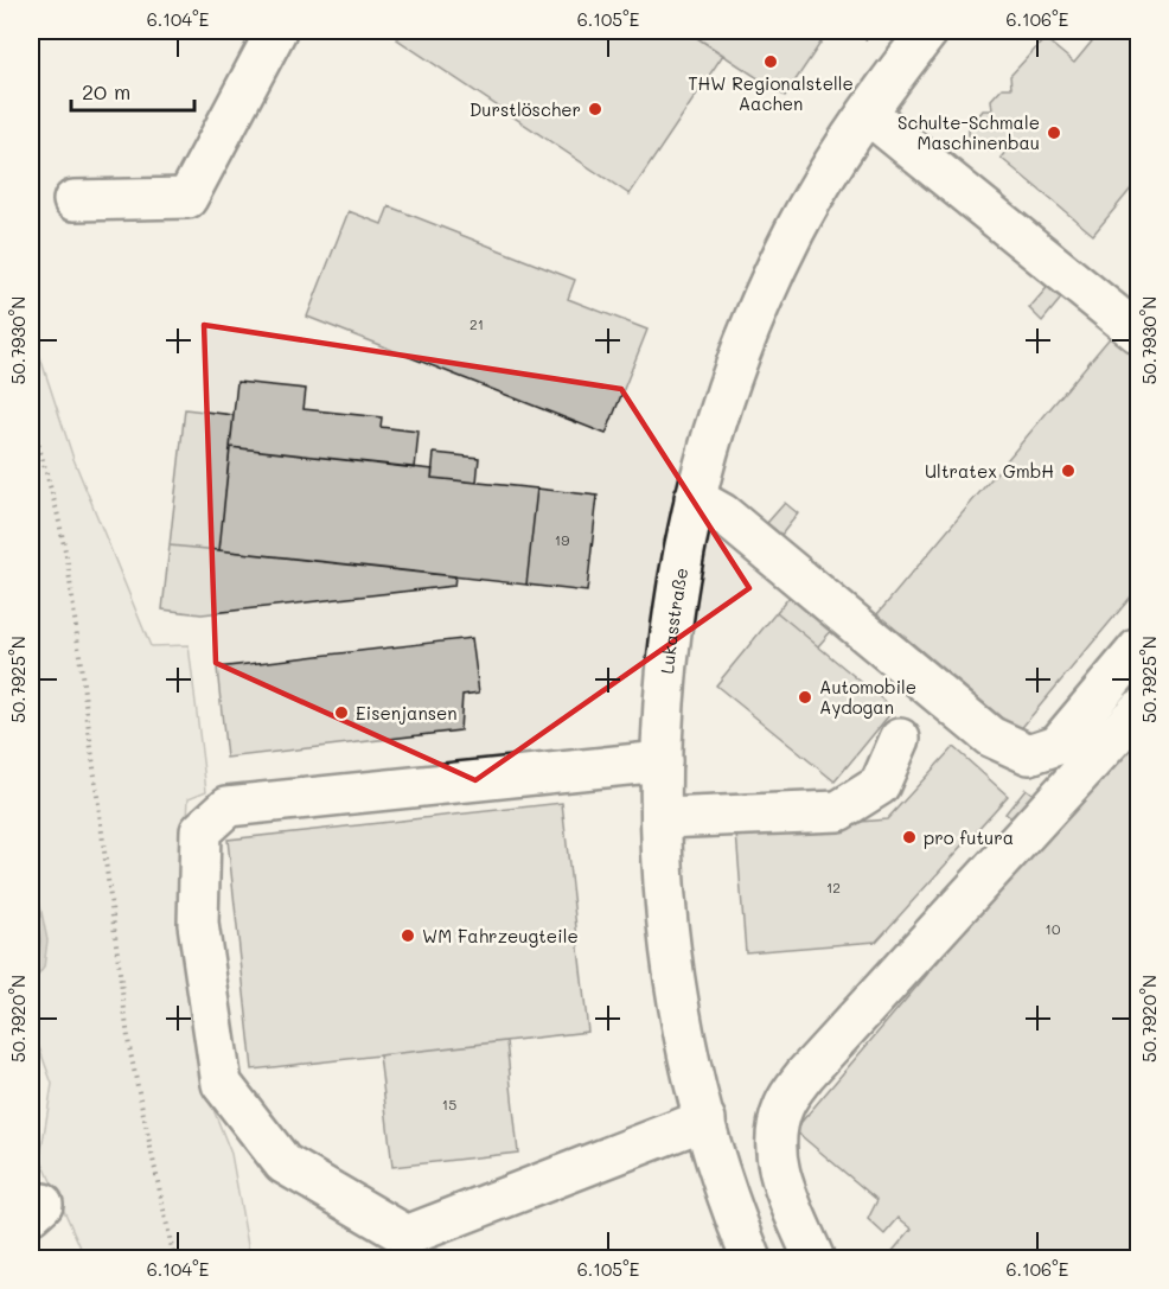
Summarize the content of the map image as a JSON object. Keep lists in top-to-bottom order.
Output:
{
  "streets": {
    "street": ["Lukasstraße"]
  },
  "places": [
    "THW Regionalstelle Aachen",
    "Durstlöscher",
    "Schulte-Schmale Maschinenbau",
    "Ultratex GmbH",
    "Automobile Aydogan",
    "Eisenjansen",
    "pro futura",
    "WM Fahrzeugteile"
  ],
  "house_numbers": [
    "21",
    "19",
    "12",
    "10",
    "15"
  ],
  "scale_bar": "20 m",
  "coordinates": [
    "6.104°E",
    "6.105°E",
    "6.106°E",
    "50.7930°N",
    "50.7925°N",
    "50.7920°N"
  ]
}
